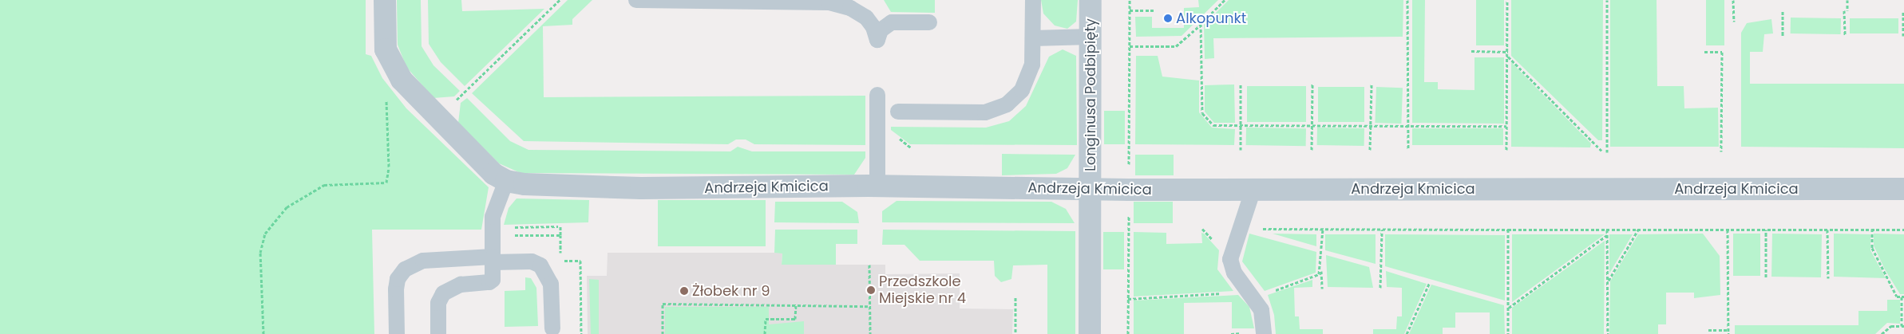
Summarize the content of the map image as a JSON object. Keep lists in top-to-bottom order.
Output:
{
  "streets": {
    "street": ["Longinusa Podbipięty", "Andrzeja Kmicica"]
  },
  "crossings": [
    ["Longinusa Podbipięty", "Andrzeja Kmicica"]
  ],
  "places": ["Alkopunkt", "Przedszkole Miejskie nr 4", "Żłobek nr 9"]
}
